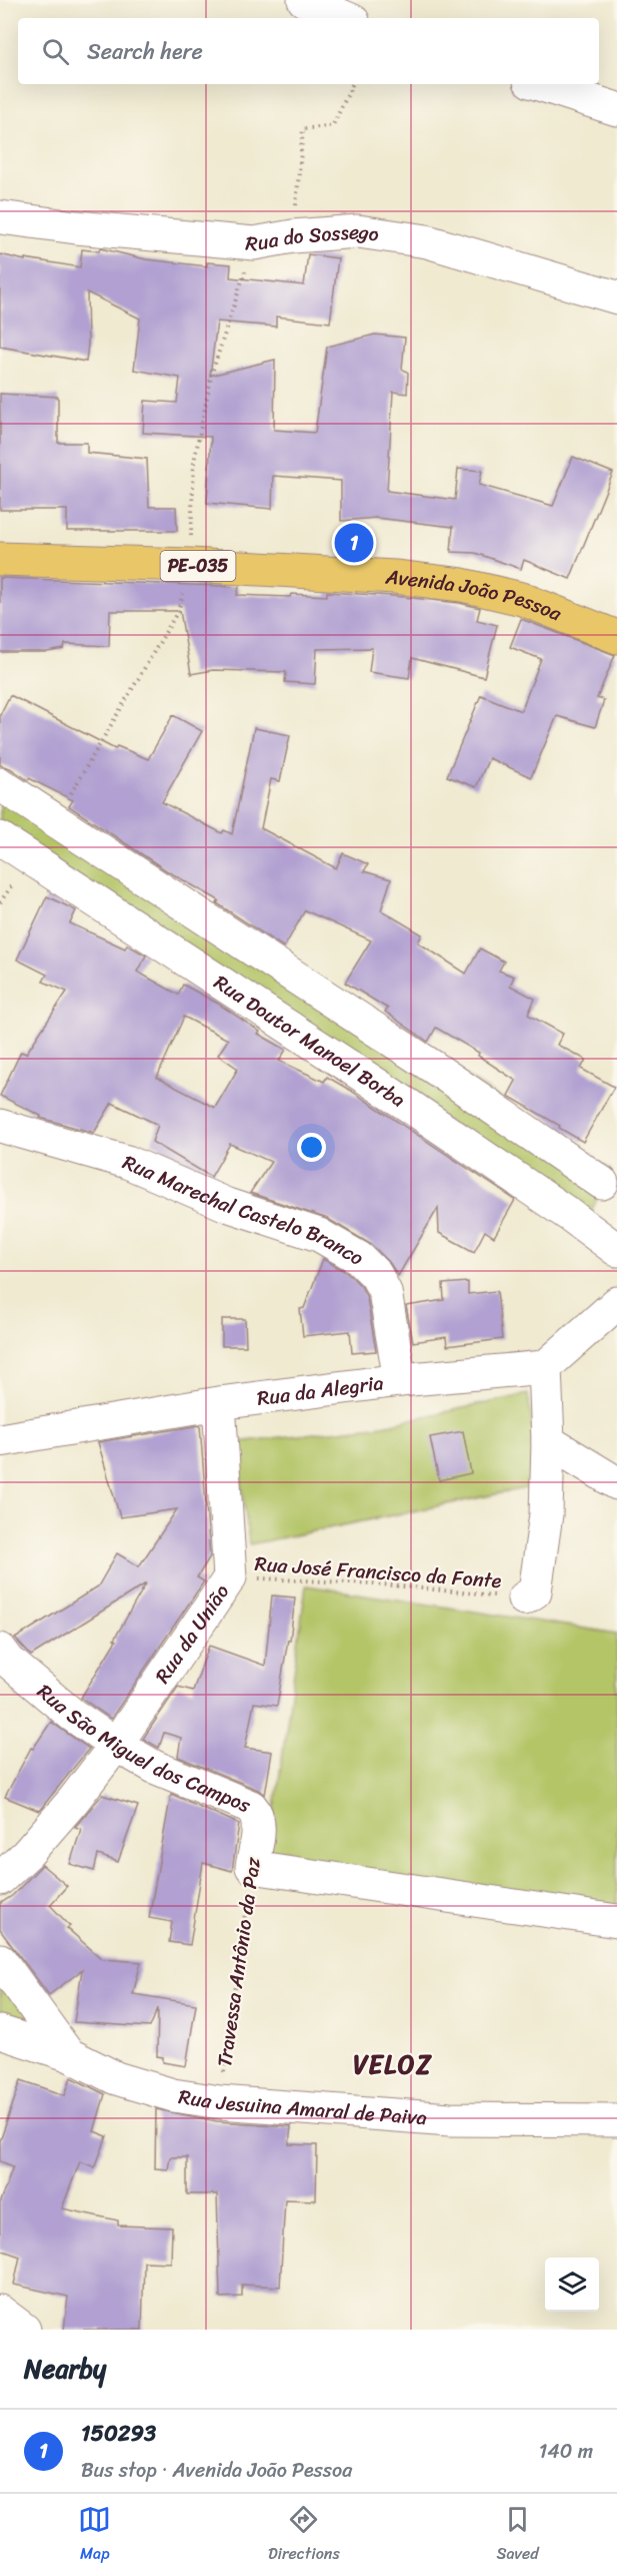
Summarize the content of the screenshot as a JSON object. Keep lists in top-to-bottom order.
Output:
{
  "streets": {
    "main road": ["PE-035", "Avenida João Pessoa"],
    "street": [
      "Rua do Sossego",
      "Rua Doutor Manoel Borba",
      "Rua Marechal Castelo Branco",
      "Rua da Alegria",
      "Rua da União",
      "Rua São Miguel dos Campos",
      "Travessa Antônio da Paz",
      "Rua Jesuina Amaral de Paiva"
    ],
    "path": ["Rua José Francisco da Fonte"]
  },
  "crossings": [
    ["Rua Marechal Castelo Branco", "Rua da Alegria"],
    ["Rua da Alegria", "Rua da União"],
    ["Rua José Francisco da Fonte", "Rua da União"],
    ["Rua da União", "Rua São Miguel dos Campos"],
    ["Rua São Miguel dos Campos", "Travessa Antônio da Paz"],
    ["Travessa Antônio da Paz", "Rua Jesuina Amaral de Paiva"]
  ],
  "districts": ["VELOZ"],
  "page": {
    "search": "Search here",
    "pins": "1",
    "heading": "Nearby",
    "list": [
      {
        "mark": "1",
        "name": "150293",
        "note": "Bus stop · Avenida João Pessoa",
        "value": "140 m"
      }
    ],
    "nav": ["Map", "Directions", "Saved"]
  }
}
